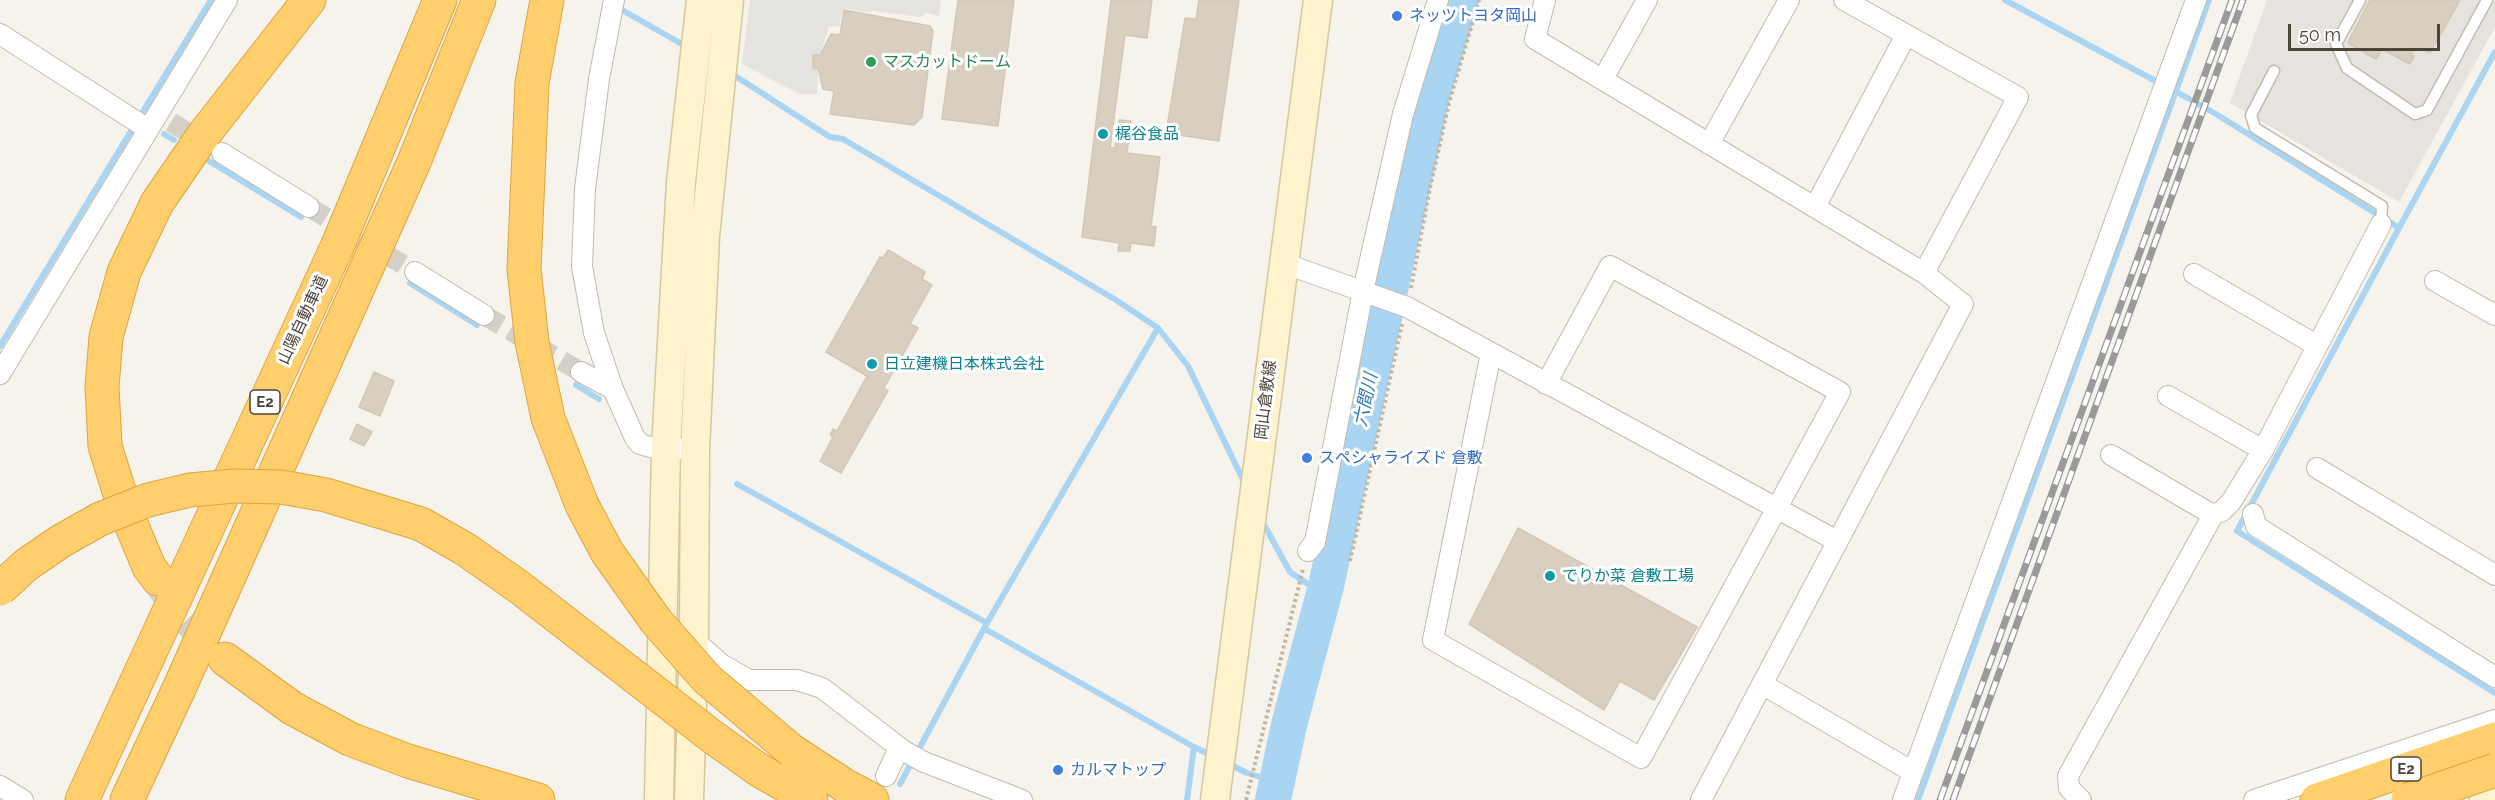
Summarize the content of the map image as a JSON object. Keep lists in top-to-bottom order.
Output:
{
  "streets": {
    "highway": ["山陽自動車道", "E2"],
    "street": ["岡山倉敷線"]
  },
  "water": ["六間川"],
  "places": [
    "ネッツトヨタ岡山",
    "マスカットドーム",
    "梶谷食品",
    "日立建機日本株式会社",
    "スペシャライズド 倉敷",
    "でりか菜 倉敷工場",
    "カルマトップ"
  ],
  "scale_bar": "50 m"
}
